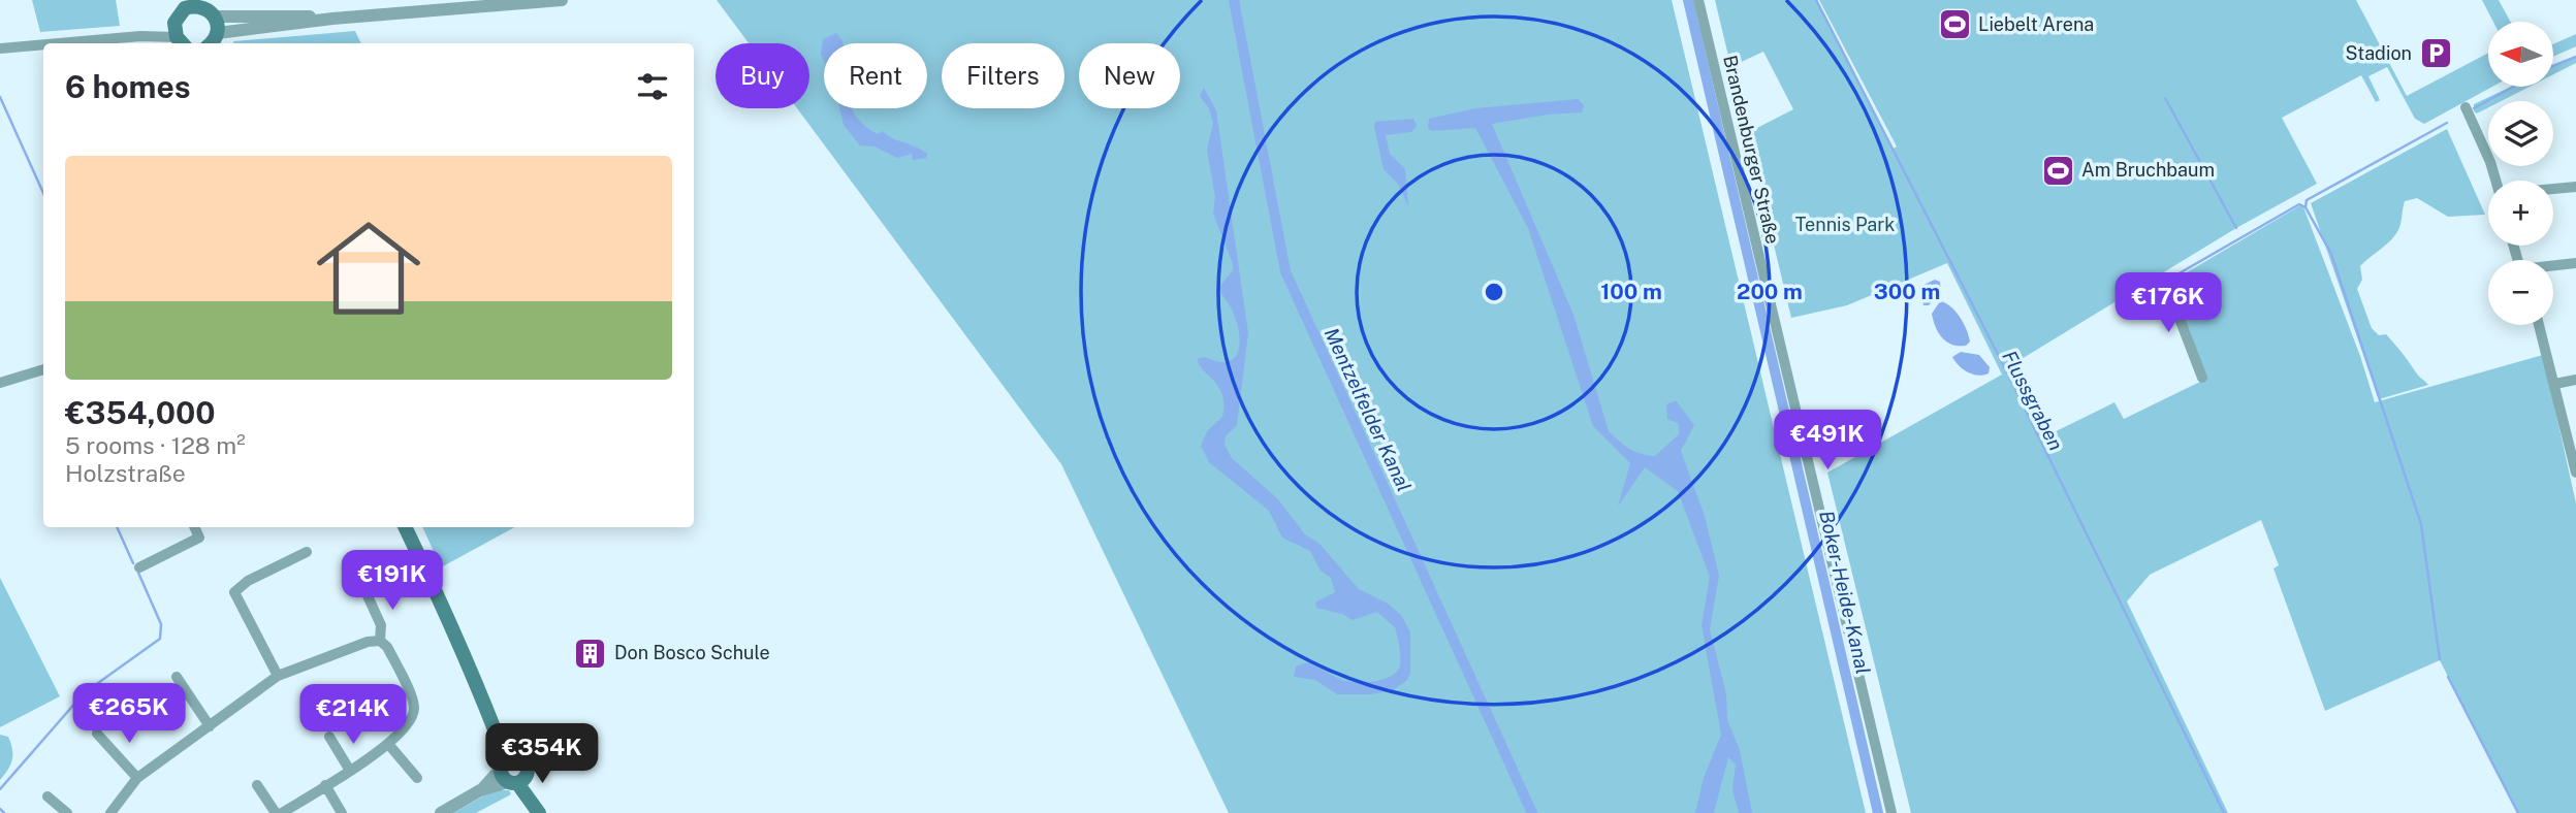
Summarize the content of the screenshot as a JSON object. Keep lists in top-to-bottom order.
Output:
{
  "streets": {
    "street": ["Brandenburger Straße"]
  },
  "water": ["Flussgraben", "Mentzelfelder Kanal", "Boker-Heide-Kanal"],
  "parks": ["Tennis Park"],
  "places": {
    "sports": ["Liebelt Arena", "Am Bruchbaum"],
    "parking": ["Stadion"],
    "building": ["Don Bosco Schule"]
  },
  "north": "left",
  "page": {
    "map_buttons": ["+", "−"],
    "chip": [
      "Buy",
      "Rent",
      "Filters",
      "New"
    ],
    "heading": "6 homes",
    "list": [
      {
        "name": "€354,000",
        "note": "5 rooms · 128 m² · Holzstraße"
      }
    ],
    "price": [
      "€176K",
      "€491K",
      "€191K",
      "€265K",
      "€214K",
      "€354K"
    ]
  },
  "rings": ["100 m", "200 m", "300 m"]
}
